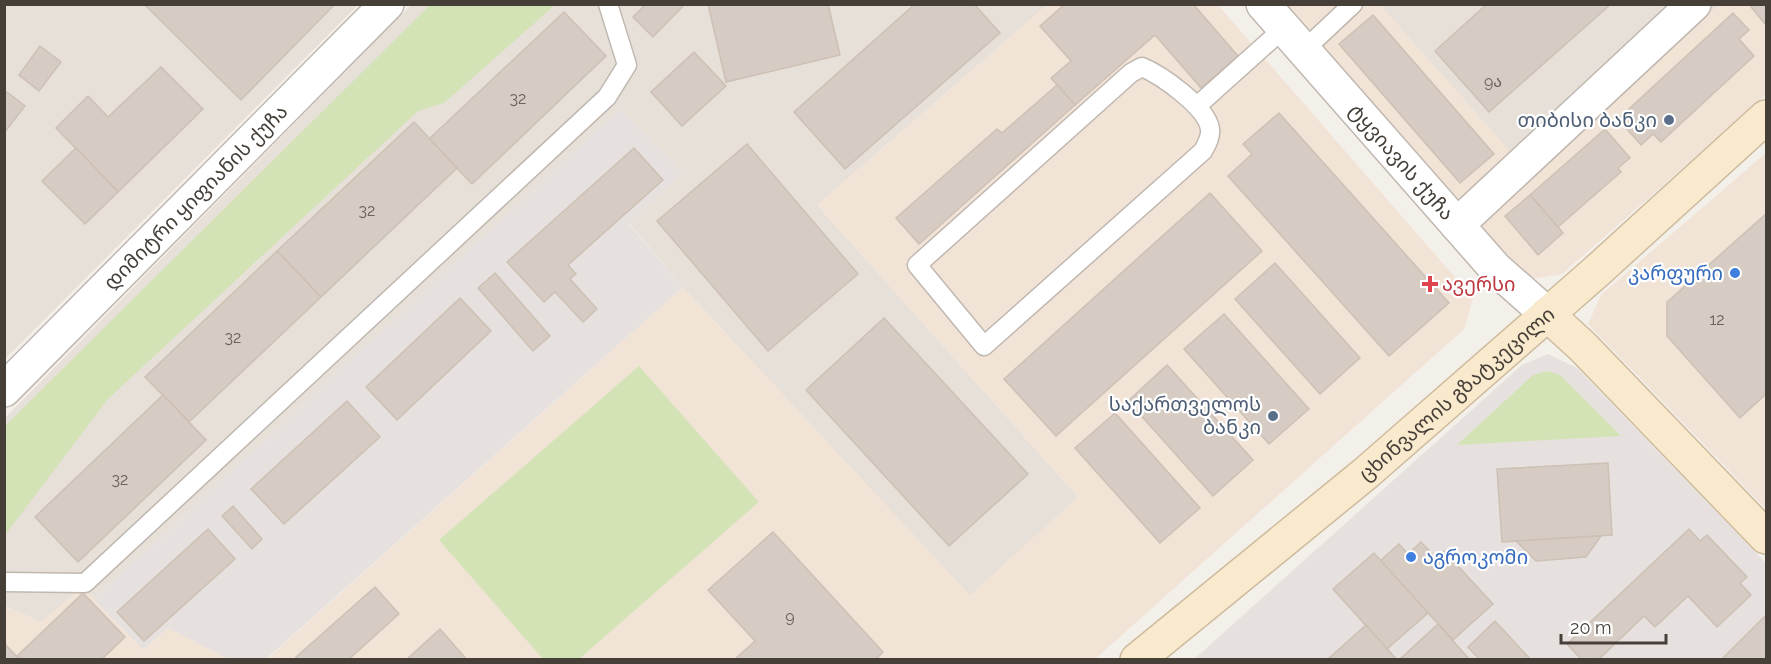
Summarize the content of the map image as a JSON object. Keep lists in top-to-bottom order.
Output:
{
  "streets": {
    "main road": ["ცხინვალის გზატკეცილი"],
    "street": ["ტყვიავის ქუჩა", "დიმიტრი ყიფიანის ქუჩა"]
  },
  "crossings": [
    ["ტყვიავის ქუჩა", "ცხინვალის გზატკეცილი"]
  ],
  "places": {
    "other": [
      "თიბისი ბანკი",
      "კარფური",
      "საქართველოს ბანკი",
      "აგროკომი"
    ],
    "health": ["ავერსი"]
  },
  "house_numbers": [
    "9ა",
    "32",
    "32",
    "12",
    "32",
    "32",
    "9"
  ],
  "scale_bar": "20 m"
}
